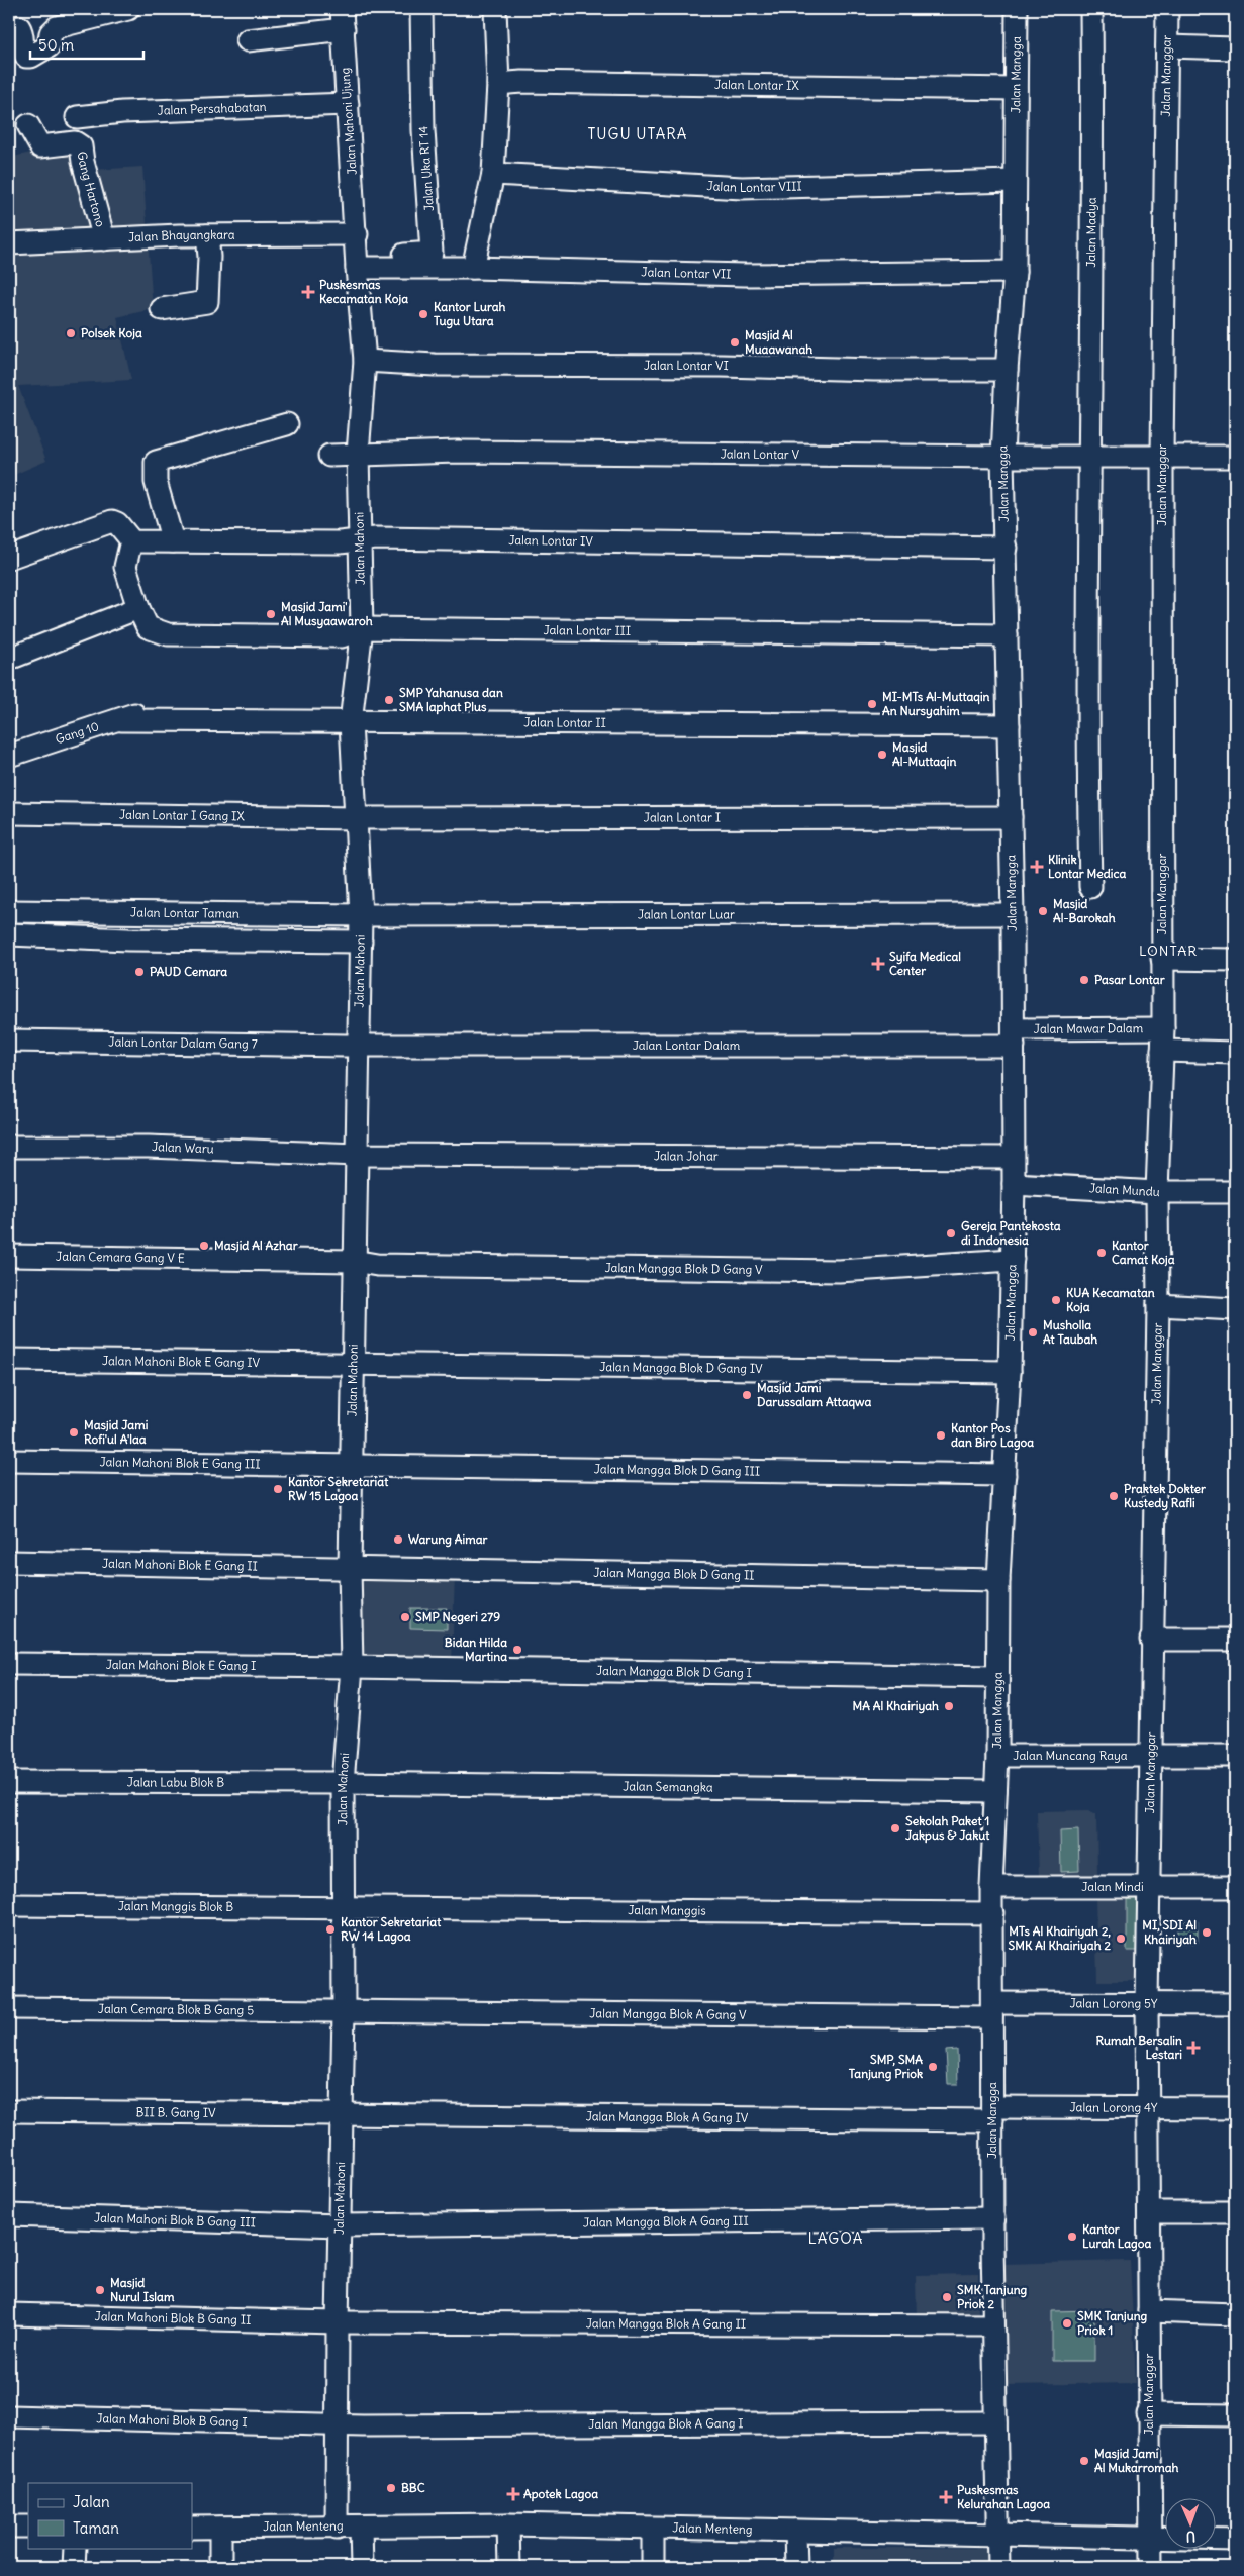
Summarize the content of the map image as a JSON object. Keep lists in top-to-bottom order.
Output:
{
  "streets": {
    "street": [
      "Jalan Mangga",
      "Jalan Manggar",
      "Jalan Lontar IX",
      "Jalan Persahabatan",
      "Jalan Mahoni Ujung",
      "Jalan Uka RT 14",
      "Jalan Lontar VIII",
      "Gang Hartono",
      "Jalan Madya",
      "Jalan Bhayangkara",
      "Jalan Lontar VII",
      "Jalan Lontar VI",
      "Jalan Lontar V",
      "Jalan Lontar IV",
      "Jalan Mahoni",
      "Jalan Lontar III",
      "Jalan Lontar II",
      "Gang 10",
      "Jalan Lontar I Gang IX",
      "Jalan Lontar I",
      "Jalan Lontar Taman",
      "Jalan Lontar Luar",
      "Jalan Mawar Dalam",
      "Jalan Lontar Dalam Gang 7",
      "Jalan Lontar Dalam",
      "Jalan Waru",
      "Jalan Johar",
      "Jalan Mundu",
      "Jalan Cemara Gang V E",
      "Jalan Mangga Blok D Gang V",
      "Jalan Mahoni Blok E Gang IV",
      "Jalan Mangga Blok D Gang IV",
      "Jalan Mahoni Blok E Gang III",
      "Jalan Mangga Blok D Gang III",
      "Jalan Mahoni Blok E Gang II",
      "Jalan Mangga Blok D Gang II",
      "Jalan Mahoni Blok E Gang I",
      "Jalan Mangga Blok D Gang I",
      "Jalan Muncang Raya",
      "Jalan Labu Blok B",
      "Jalan Semangka",
      "Jalan Mindi",
      "Jalan Manggis Blok B",
      "Jalan Manggis",
      "Jalan Lorong 5Y",
      "Jalan Cemara Blok B Gang 5",
      "Jalan Mangga Blok A Gang V",
      "Jalan Lorong 4Y",
      "BII B. Gang IV",
      "Jalan Mangga Blok A Gang IV",
      "Jalan Mahoni Blok B Gang III",
      "Jalan Mangga Blok A Gang III",
      "Jalan Mahoni Blok B Gang II",
      "Jalan Mangga Blok A Gang II",
      "Jalan Mahoni Blok B Gang I",
      "Jalan Mangga Blok A Gang I",
      "Jalan Menteng"
    ]
  },
  "crossings": [
    ["Jalan Mangga", "Jalan Lontar IX"],
    ["Jalan Mangga", "Jalan Lontar VIII"],
    ["Jalan Mangga", "Jalan Lontar VII"],
    ["Jalan Mangga", "Jalan Lontar VI"],
    ["Jalan Mangga", "Jalan Lontar V"],
    ["Jalan Mangga", "Jalan Lontar IV"],
    ["Jalan Mangga", "Jalan Lontar III"],
    ["Jalan Mangga", "Jalan Lontar II"],
    ["Jalan Mangga", "Jalan Lontar I"],
    ["Jalan Mangga", "Jalan Lontar Luar"],
    ["Jalan Mangga", "Jalan Mawar Dalam"],
    ["Jalan Mangga", "Jalan Lontar Dalam"],
    ["Jalan Mangga", "Jalan Johar"],
    ["Jalan Mangga", "Jalan Mundu"],
    ["Jalan Mangga", "Jalan Mangga Blok D Gang V"],
    ["Jalan Mangga", "Jalan Mangga Blok D Gang IV"],
    ["Jalan Mangga", "Jalan Mangga Blok D Gang III"],
    ["Jalan Mangga", "Jalan Mangga Blok D Gang II"],
    ["Jalan Mangga", "Jalan Mangga Blok D Gang I"],
    ["Jalan Mangga", "Jalan Muncang Raya"],
    ["Jalan Mangga", "Jalan Semangka"],
    ["Jalan Mangga", "Jalan Mindi"],
    ["Jalan Mangga", "Jalan Manggis"],
    ["Jalan Mangga", "Jalan Lorong 5Y"],
    ["Jalan Mangga", "Jalan Mangga Blok A Gang V"],
    ["Jalan Mangga", "Jalan Lorong 4Y"],
    ["Jalan Mangga", "Jalan Mangga Blok A Gang IV"],
    ["Jalan Mangga", "Jalan Mangga Blok A Gang III"],
    ["Jalan Mangga", "Jalan Mangga Blok A Gang II"],
    ["Jalan Mangga", "Jalan Mangga Blok A Gang I"],
    ["Jalan Mangga", "Jalan Menteng"],
    ["Jalan Manggar", "Jalan Lontar V"],
    ["Jalan Manggar", "Jalan Mawar Dalam"],
    ["Jalan Manggar", "Jalan Mundu"],
    ["Jalan Manggar", "Jalan Muncang Raya"],
    ["Jalan Manggar", "Jalan Mindi"],
    ["Jalan Manggar", "Jalan Lorong 5Y"],
    ["Jalan Manggar", "Jalan Lorong 4Y"],
    ["Jalan Manggar", "Jalan Menteng"],
    ["Jalan Persahabatan", "Jalan Mahoni Ujung"],
    ["Jalan Mahoni Ujung", "Jalan Bhayangkara"],
    ["Jalan Mahoni Ujung", "Jalan Mahoni"],
    ["Jalan Uka RT 14", "Jalan Lontar VII"],
    ["Jalan Uka RT 14", "Jalan Mahoni"],
    ["Gang Hartono", "Jalan Bhayangkara"],
    ["Jalan Madya", "Jalan Lontar V"],
    ["Jalan Bhayangkara", "Jalan Mahoni"],
    ["Jalan Lontar VII", "Jalan Mahoni"],
    ["Jalan Lontar VI", "Jalan Mahoni"],
    ["Jalan Lontar V", "Jalan Mahoni"],
    ["Jalan Lontar IV", "Jalan Mahoni"],
    ["Jalan Mahoni", "Jalan Lontar III"],
    ["Jalan Mahoni", "Jalan Lontar II"],
    ["Jalan Mahoni", "Jalan Lontar I Gang IX"],
    ["Jalan Mahoni", "Jalan Lontar I"],
    ["Jalan Mahoni", "Jalan Lontar Taman"],
    ["Jalan Mahoni", "Jalan Lontar Luar"],
    ["Jalan Mahoni", "Jalan Lontar Dalam Gang 7"],
    ["Jalan Mahoni", "Jalan Lontar Dalam"],
    ["Jalan Mahoni", "Jalan Waru"],
    ["Jalan Mahoni", "Jalan Johar"],
    ["Jalan Mahoni", "Jalan Cemara Gang V E"],
    ["Jalan Mahoni", "Jalan Mangga Blok D Gang V"],
    ["Jalan Mahoni", "Jalan Mahoni Blok E Gang IV"],
    ["Jalan Mahoni", "Jalan Mangga Blok D Gang IV"],
    ["Jalan Mahoni", "Jalan Mahoni Blok E Gang III"],
    ["Jalan Mahoni", "Jalan Mangga Blok D Gang III"],
    ["Jalan Mahoni", "Jalan Mahoni Blok E Gang II"],
    ["Jalan Mahoni", "Jalan Mangga Blok D Gang II"],
    ["Jalan Mahoni", "Jalan Mahoni Blok E Gang I"],
    ["Jalan Mahoni", "Jalan Mangga Blok D Gang I"],
    ["Jalan Mahoni", "Jalan Labu Blok B"],
    ["Jalan Mahoni", "Jalan Semangka"],
    ["Jalan Mahoni", "Jalan Manggis Blok B"],
    ["Jalan Mahoni", "Jalan Manggis"],
    ["Jalan Mahoni", "Jalan Cemara Blok B Gang 5"],
    ["Jalan Mahoni", "Jalan Mangga Blok A Gang V"],
    ["Jalan Mahoni", "BII B. Gang IV"],
    ["Jalan Mahoni", "Jalan Mangga Blok A Gang IV"],
    ["Jalan Mahoni", "Jalan Mahoni Blok B Gang III"],
    ["Jalan Mahoni", "Jalan Mangga Blok A Gang III"],
    ["Jalan Mahoni", "Jalan Mahoni Blok B Gang II"],
    ["Jalan Mahoni", "Jalan Mangga Blok A Gang II"],
    ["Jalan Mahoni", "Jalan Mahoni Blok B Gang I"],
    ["Jalan Mahoni", "Jalan Mangga Blok A Gang I"],
    ["Jalan Mahoni", "Jalan Menteng"],
    ["Jalan Lontar II", "Gang 10"],
    ["Jalan Lontar I Gang IX", "Jalan Lontar I"],
    ["Jalan Lontar Taman", "Jalan Lontar Luar"],
    ["Jalan Mawar Dalam", "Jalan Lontar Dalam"],
    ["Jalan Lontar Dalam Gang 7", "Jalan Lontar Dalam"],
    ["Jalan Waru", "Jalan Johar"],
    ["Jalan Cemara Gang V E", "Jalan Mangga Blok D Gang V"],
    ["Jalan Mahoni Blok E Gang IV", "Jalan Mangga Blok D Gang IV"],
    ["Jalan Mahoni Blok E Gang III", "Jalan Mangga Blok D Gang III"],
    ["Jalan Mahoni Blok E Gang II", "Jalan Mangga Blok D Gang II"],
    ["Jalan Mahoni Blok E Gang I", "Jalan Mangga Blok D Gang I"],
    ["Jalan Labu Blok B", "Jalan Semangka"],
    ["Jalan Manggis Blok B", "Jalan Manggis"],
    ["Jalan Lorong 5Y", "Jalan Mangga Blok A Gang V"],
    ["Jalan Cemara Blok B Gang 5", "Jalan Mangga Blok A Gang V"],
    ["Jalan Lorong 4Y", "Jalan Mangga Blok A Gang IV"],
    ["BII B. Gang IV", "Jalan Mangga Blok A Gang IV"],
    ["Jalan Mahoni Blok B Gang III", "Jalan Mangga Blok A Gang III"],
    ["Jalan Mahoni Blok B Gang II", "Jalan Mangga Blok A Gang II"],
    ["Jalan Mahoni Blok B Gang I", "Jalan Mangga Blok A Gang I"]
  ],
  "districts": ["TUGU UTARA", "LONTAR", "LAGOA"],
  "places": {
    "health": [
      "Puskesmas Kecamatan Koja",
      "Klinik Lontar Medica",
      "Syifa Medical Center",
      "Rumah Bersalin Lestari",
      "Apotek Lagoa",
      "Puskesmas Kelurahan Lagoa"
    ],
    "other": [
      "Kantor Lurah Tugu Utara",
      "Polsek Koja",
      "Masjid Al Muaawanah",
      "Masjid Jami' Al Musyaawaroh",
      "SMP Yahanusa dan SMA laphat Plus",
      "MI-MTs Al-Muttaqin An Nursyahim",
      "Masjid Al-Muttaqin",
      "Masjid Al-Barokah",
      "PAUD Cemara",
      "Pasar Lontar",
      "Gereja Pantekosta di Indonesia",
      "Masjid Al Azhar",
      "Kantor Camat Koja",
      "KUA Kecamatan Koja",
      "Musholla At Taubah",
      "Masjid Jami Darussalam Attaqwa",
      "Masjid Jami Rofi'ul A'laa",
      "Kantor Pos dan Biro Lagoa",
      "Kantor Sekretariat RW 15 Lagoa",
      "Praktek Dokter Kustedy Rafli",
      "Warung Aimar",
      "SMP Negeri 279",
      "Bidan Hilda Martina",
      "MA Al Khairiyah",
      "Sekolah Paket 1 Jakpus & Jakut",
      "Kantor Sekretariat RW 14 Lagoa",
      "MI, SDI Al Khairiyah",
      "MTs Al Khairiyah 2, SMK Al Khairiyah 2",
      "SMP, SMA Tanjung Priok",
      "Kantor Lurah Lagoa",
      "Masjid Nurul Islam",
      "SMK Tanjung Priok 2",
      "SMK Tanjung Priok 1",
      "Masjid Jami Al Mukarromah",
      "BBC"
    ]
  },
  "legend": ["Jalan", "Taman"],
  "scale_bar": "50 m",
  "north": "bottom"
}
